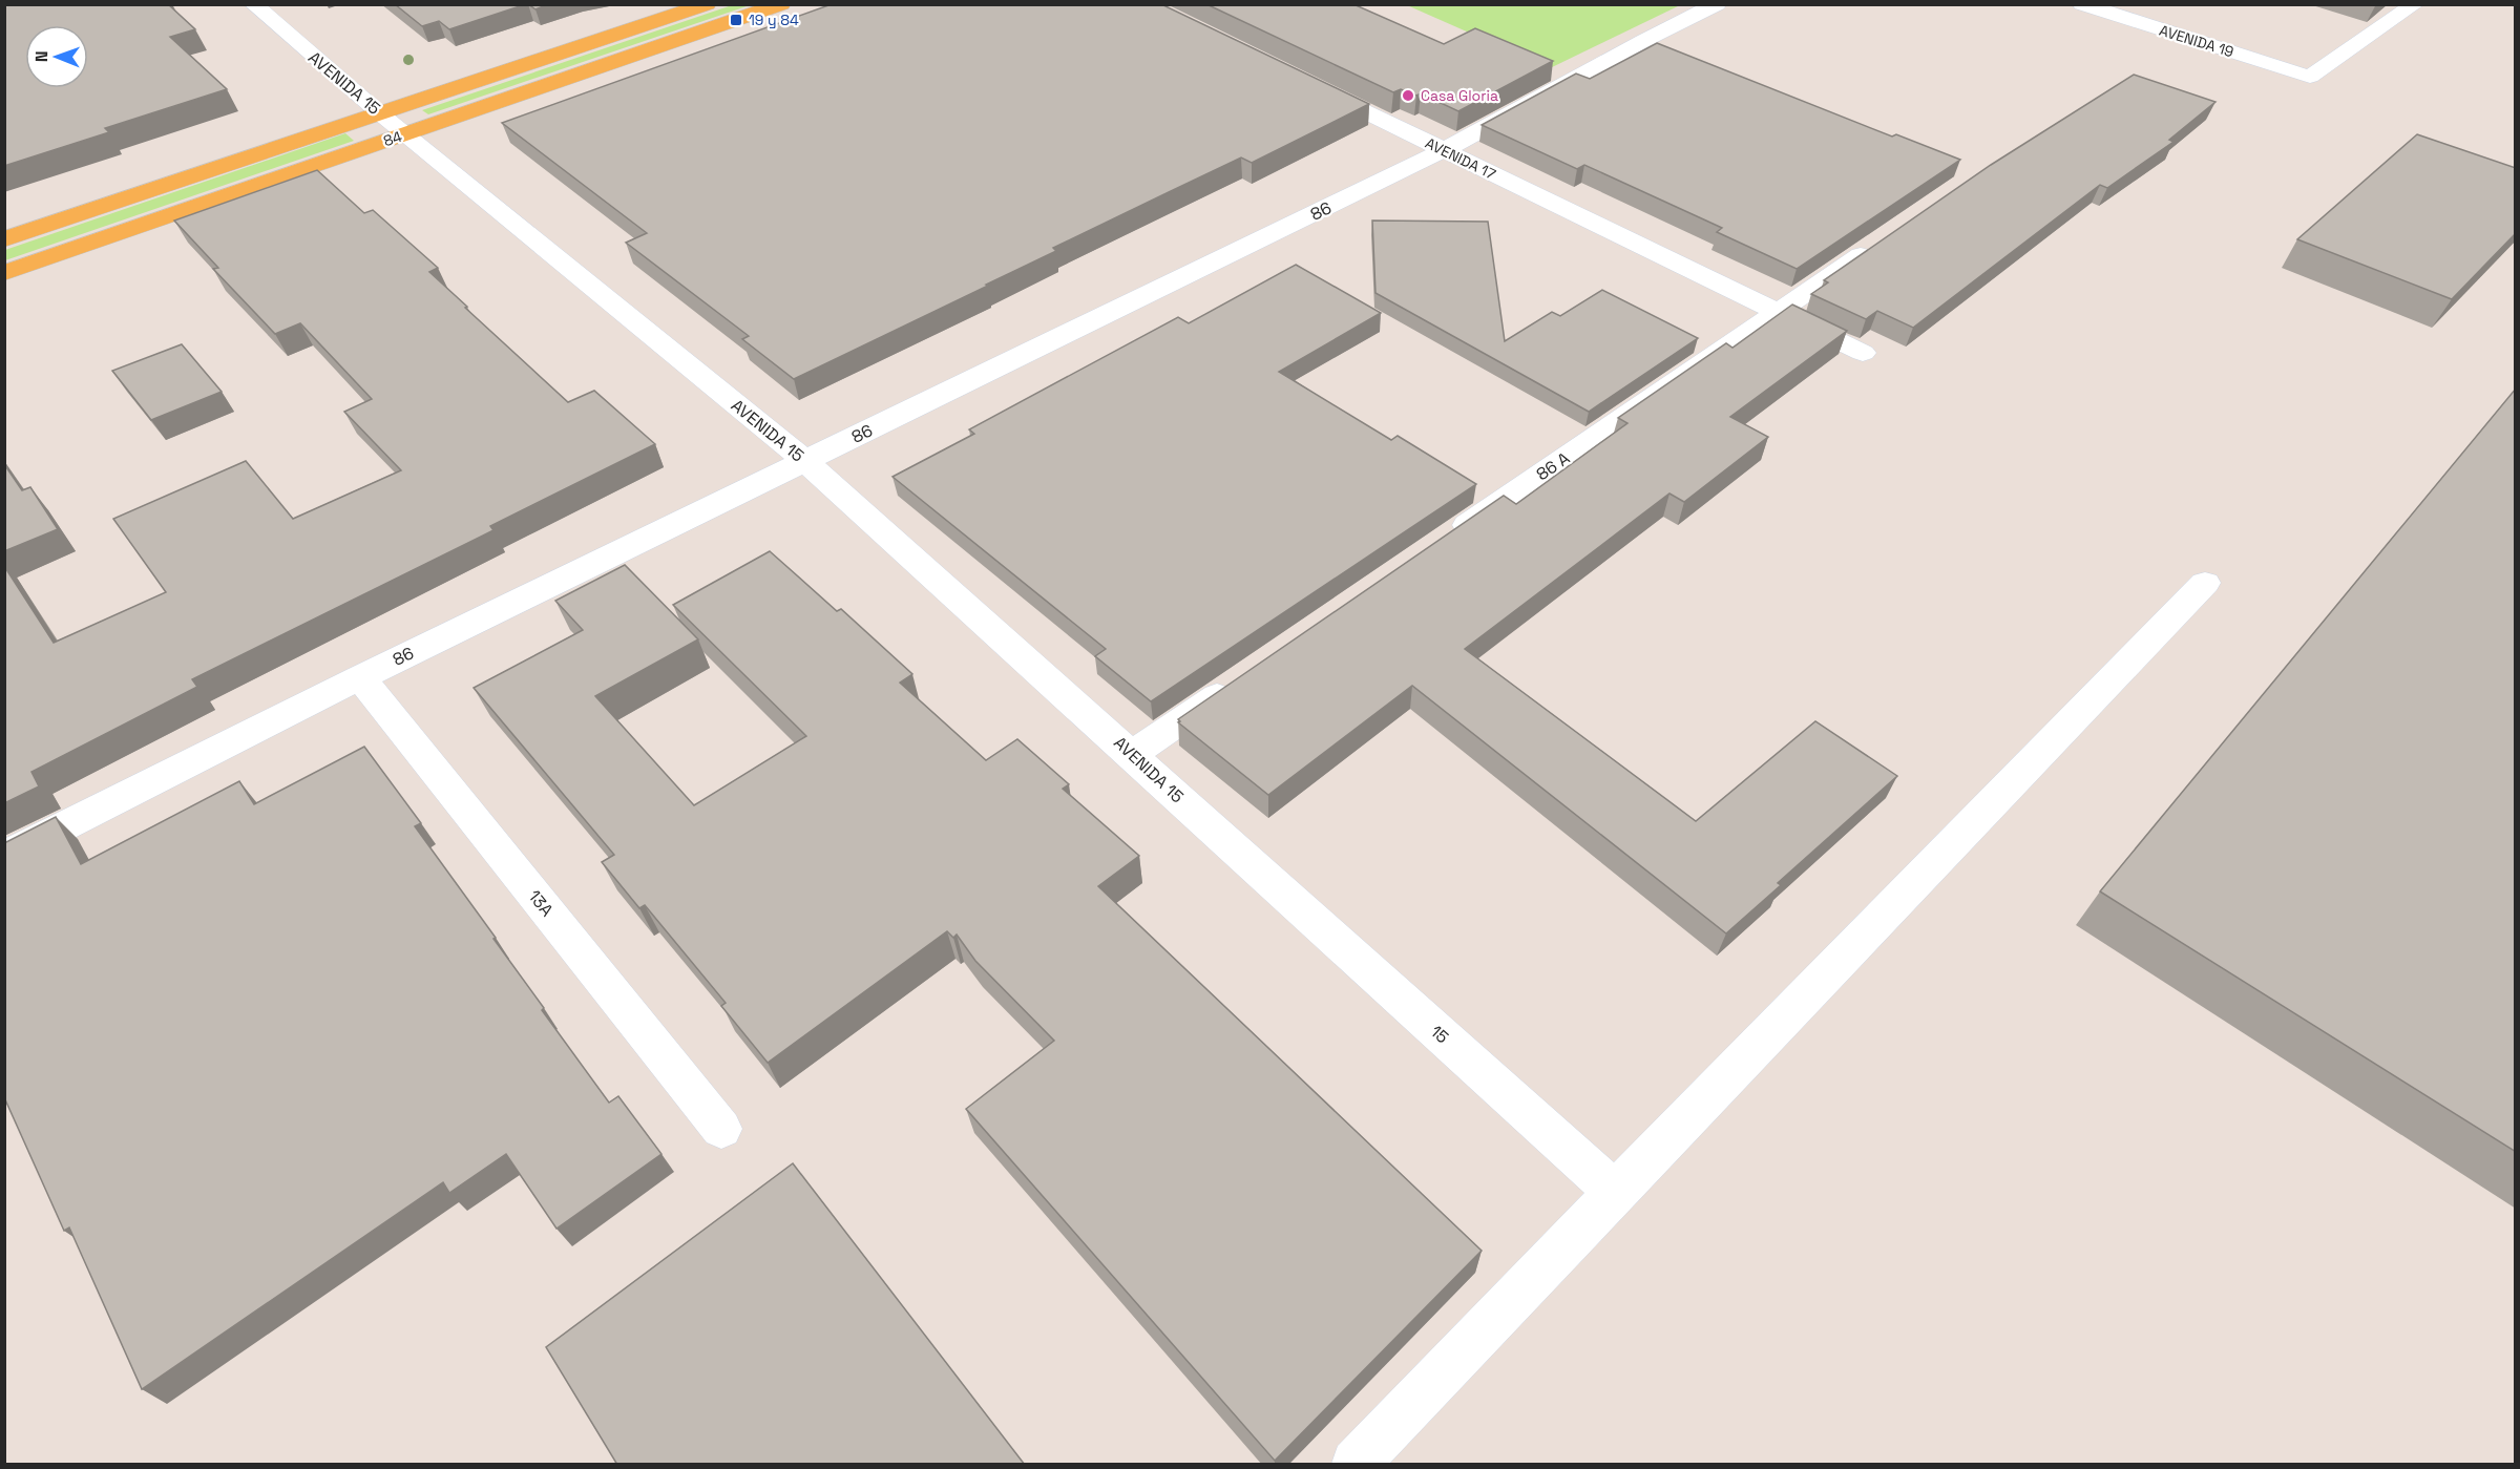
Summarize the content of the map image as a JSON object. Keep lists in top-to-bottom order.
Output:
{
  "streets": {
    "main road": ["84"],
    "street": [
      "AVENIDA 19",
      "AVENIDA 15",
      "AVENIDA 17",
      "86",
      "86 A",
      "13A",
      "15"
    ]
  },
  "crossings": [
    ["AVENIDA 15", "84"],
    ["AVENIDA 15", "86"],
    ["AVENIDA 15", "15"],
    ["AVENIDA 17", "86"],
    ["AVENIDA 17", "86 A"],
    ["86", "13A"]
  ],
  "places": {
    "transit": ["19 y 84"],
    "other": ["Casa Gloria"]
  },
  "north": "left"
}
